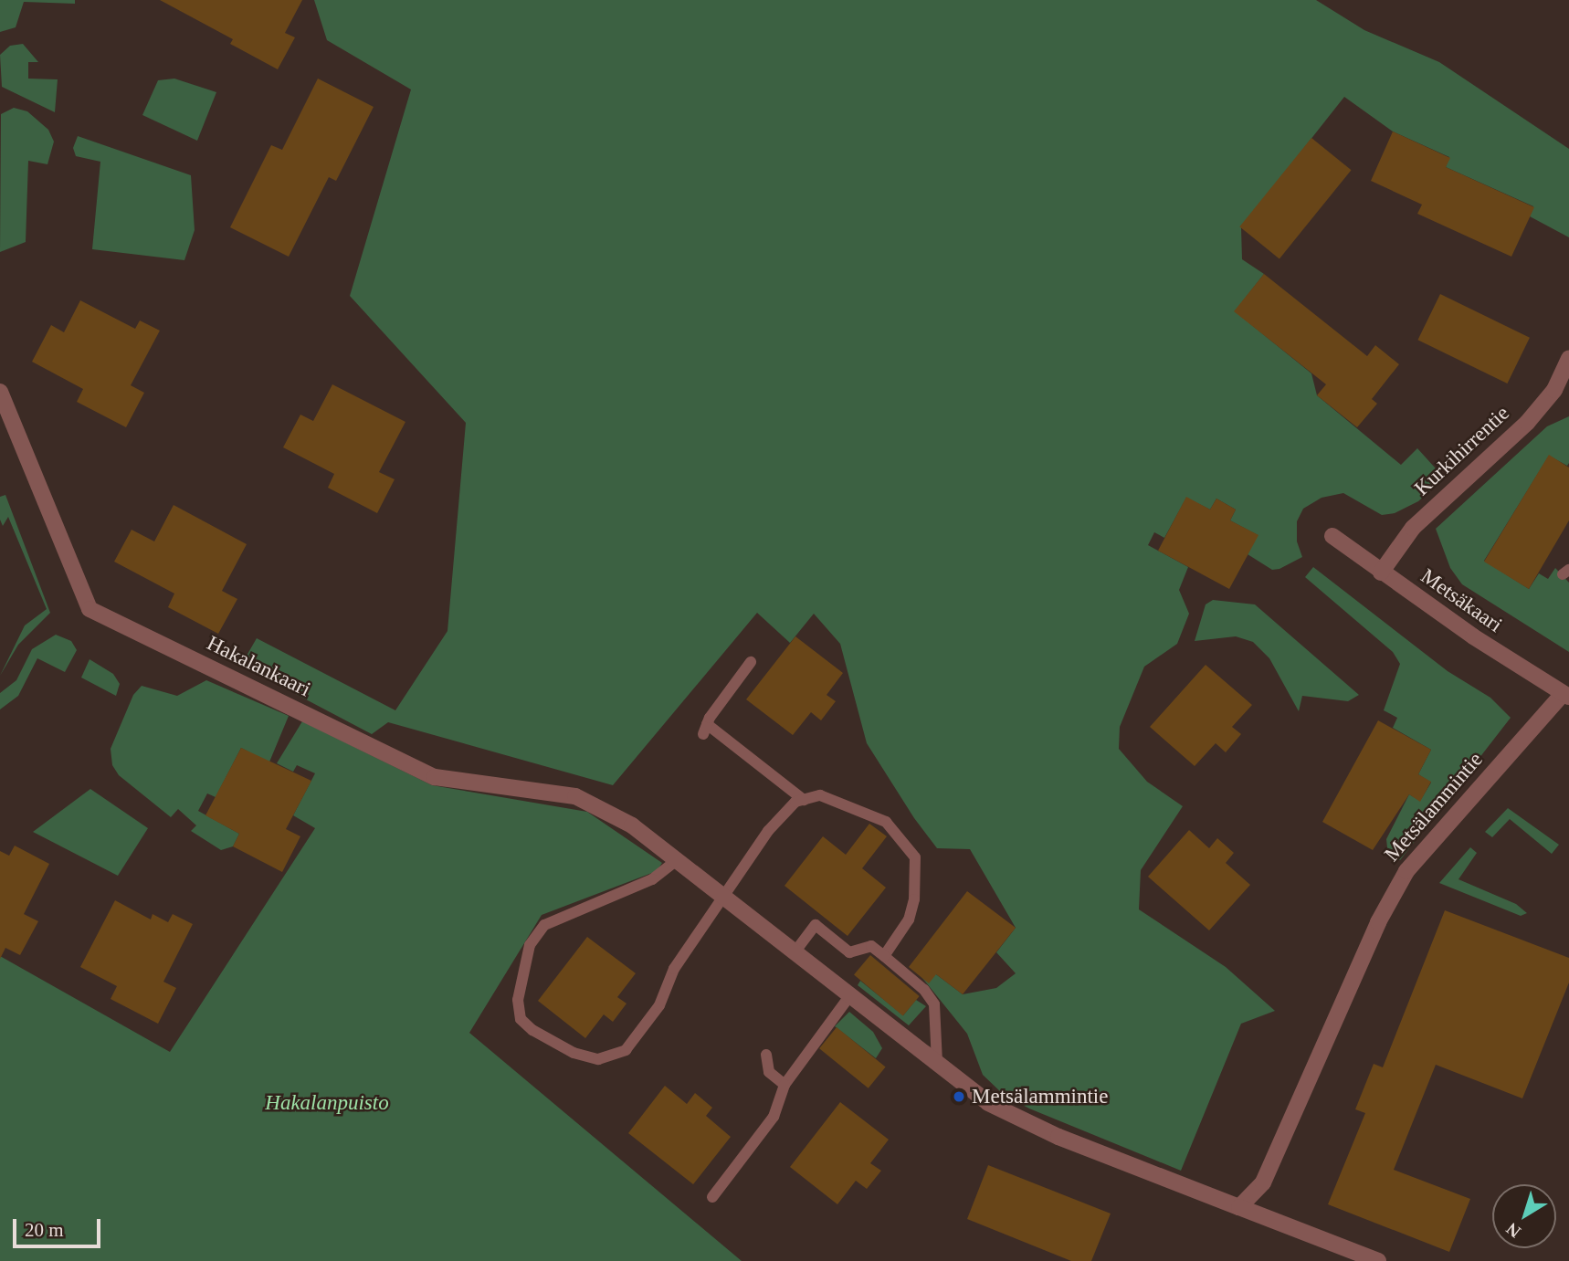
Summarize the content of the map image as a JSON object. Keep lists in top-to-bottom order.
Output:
{
  "streets": {
    "street": [
      "Kurkihirrentie",
      "Metsäkaari",
      "Hakalankaari",
      "Metsälammintie"
    ]
  },
  "crossings": [
    ["Kurkihirrentie", "Metsäkaari"],
    ["Metsäkaari", "Metsälammintie"]
  ],
  "parks": ["Hakalanpuisto"],
  "places": ["Metsälammintie"],
  "scale_bar": "20 m",
  "north": "bottom left"
}
